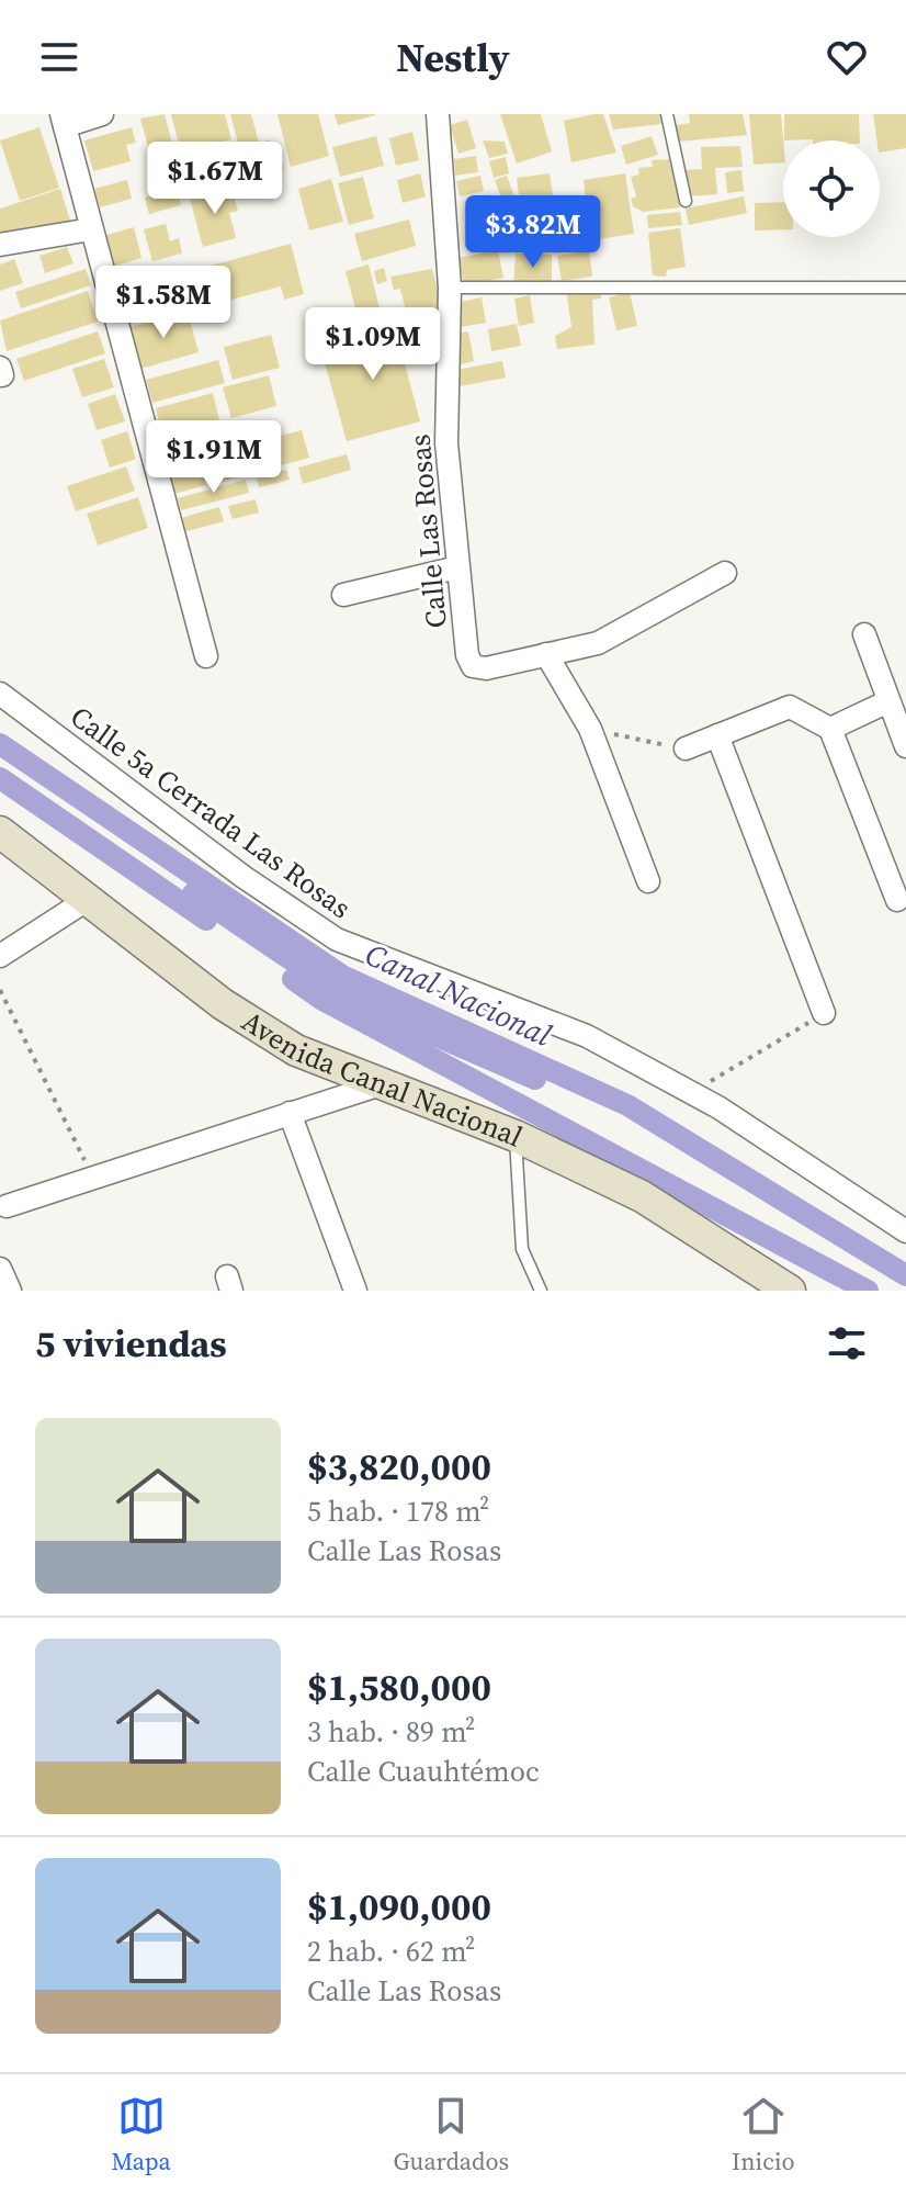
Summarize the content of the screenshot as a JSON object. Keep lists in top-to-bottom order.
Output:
{
  "streets": {
    "street": ["Calle Las Rosas", "Calle 5a Cerrada Las Rosas", "Avenida Canal Nacional"]
  },
  "water": ["Canal Nacional"],
  "page": {
    "header": "Nestly",
    "price": [
      "$1.67M",
      "$3.82M",
      "$1.58M",
      "$1.09M",
      "$1.91M"
    ],
    "heading": "5 viviendas",
    "list": [
      {
        "name": "$3,820,000",
        "note": "5 hab. · 178 m² · Calle Las Rosas"
      },
      {
        "name": "$1,580,000",
        "note": "3 hab. · 89 m² · Calle Cuauhtémoc"
      },
      {
        "name": "$1,090,000",
        "note": "2 hab. · 62 m² · Calle Las Rosas"
      }
    ],
    "tabs": ["Mapa", "Guardados", "Inicio"]
  }
}
